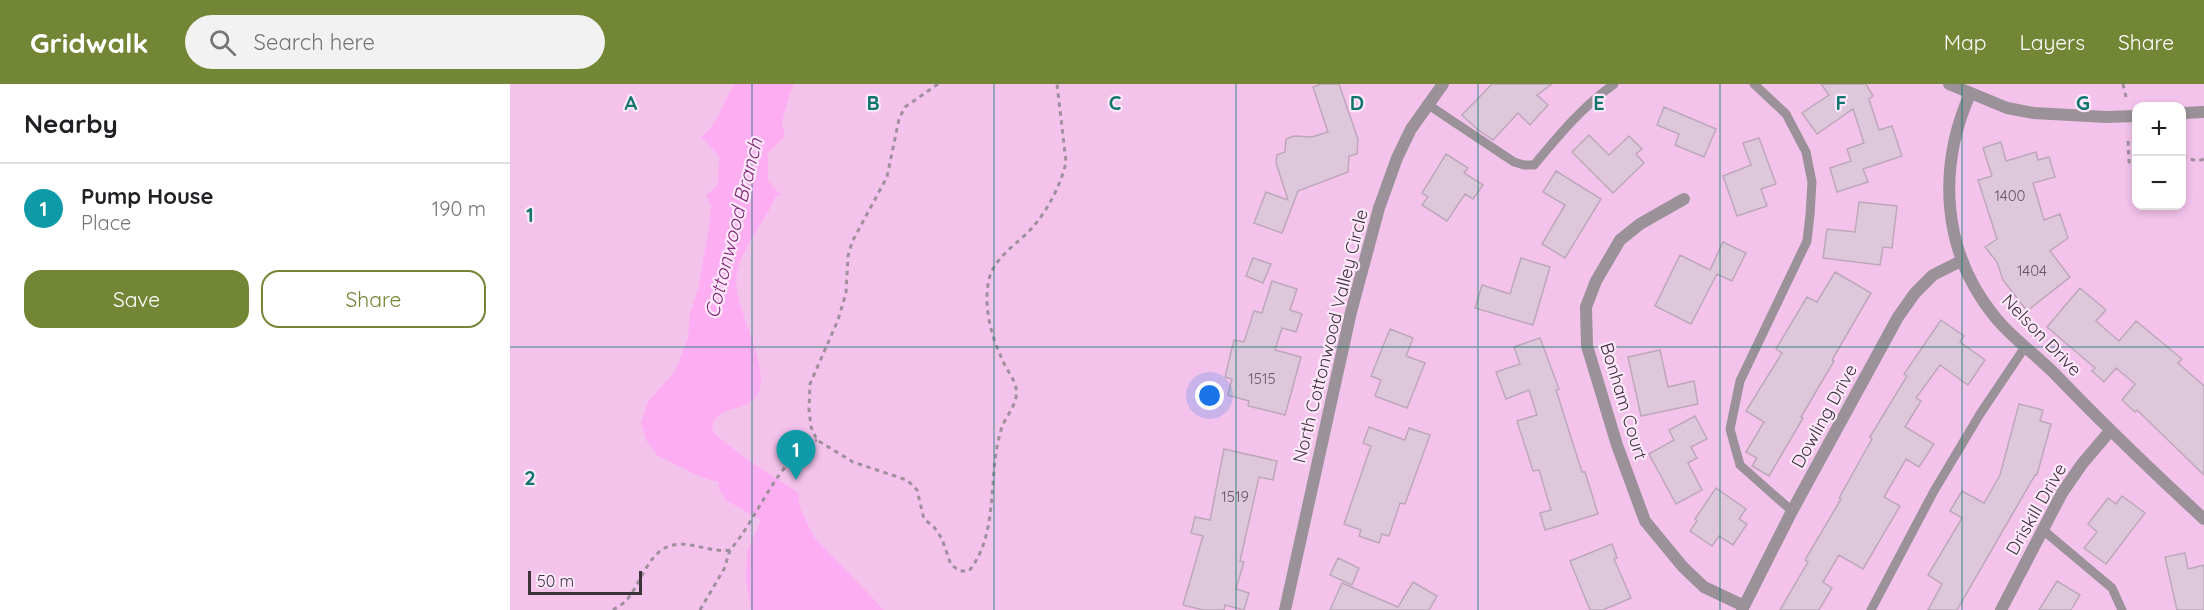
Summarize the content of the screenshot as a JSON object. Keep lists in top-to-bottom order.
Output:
{
  "streets": {
    "street": [
      "Nelson Drive",
      "North Cottonwood Valley Circle",
      "Bonham Court",
      "Dowling Drive",
      "Driskill Drive"
    ]
  },
  "crossings": [
    ["Nelson Drive", "Dowling Drive"],
    ["Nelson Drive", "Driskill Drive"],
    ["Bonham Court", "Dowling Drive"]
  ],
  "water": ["Cottonwood Branch"],
  "house_numbers": [
    "1400",
    "1404",
    "1515",
    "1519"
  ],
  "scale_bar": "50 m",
  "page": {
    "header": "Gridwalk",
    "search": "Search here",
    "nav": ["Map", "Layers", "Share"],
    "heading": "Nearby",
    "map_buttons": ["+", "−"],
    "list": [
      {
        "mark": "1",
        "name": "Pump House",
        "note": "Place",
        "value": "190 m"
      }
    ],
    "buttons": ["Save", "Share"],
    "pins": "1",
    "scale": "50 m"
  },
  "grid": {
    "columns": [
      "A",
      "B",
      "C",
      "D",
      "E",
      "F",
      "G"
    ],
    "rows": ["1", "2"]
  }
}
